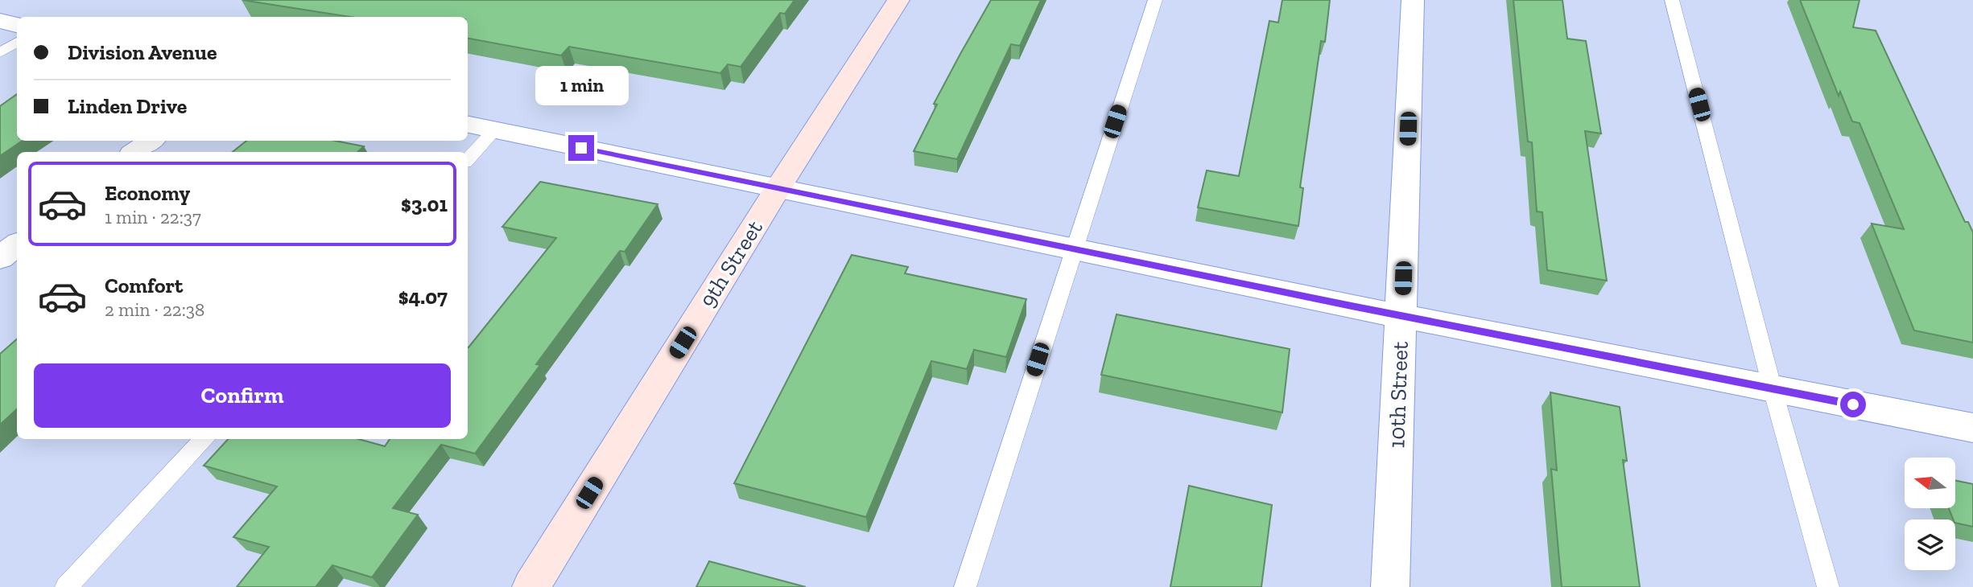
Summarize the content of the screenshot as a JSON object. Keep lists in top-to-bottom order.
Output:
{
  "streets": {
    "street": ["9th Street", "10th Street"]
  },
  "north": "left",
  "page": {
    "banner": ["Division Avenue", "Linden Drive"],
    "bubble": "1 min",
    "list": [
      {
        "name": "Economy",
        "note": "1 min · 22:37",
        "value": "$3.01"
      },
      {
        "name": "Comfort",
        "note": "2 min · 22:38",
        "value": "$4.07"
      }
    ],
    "buttons": "Confirm"
  }
}
